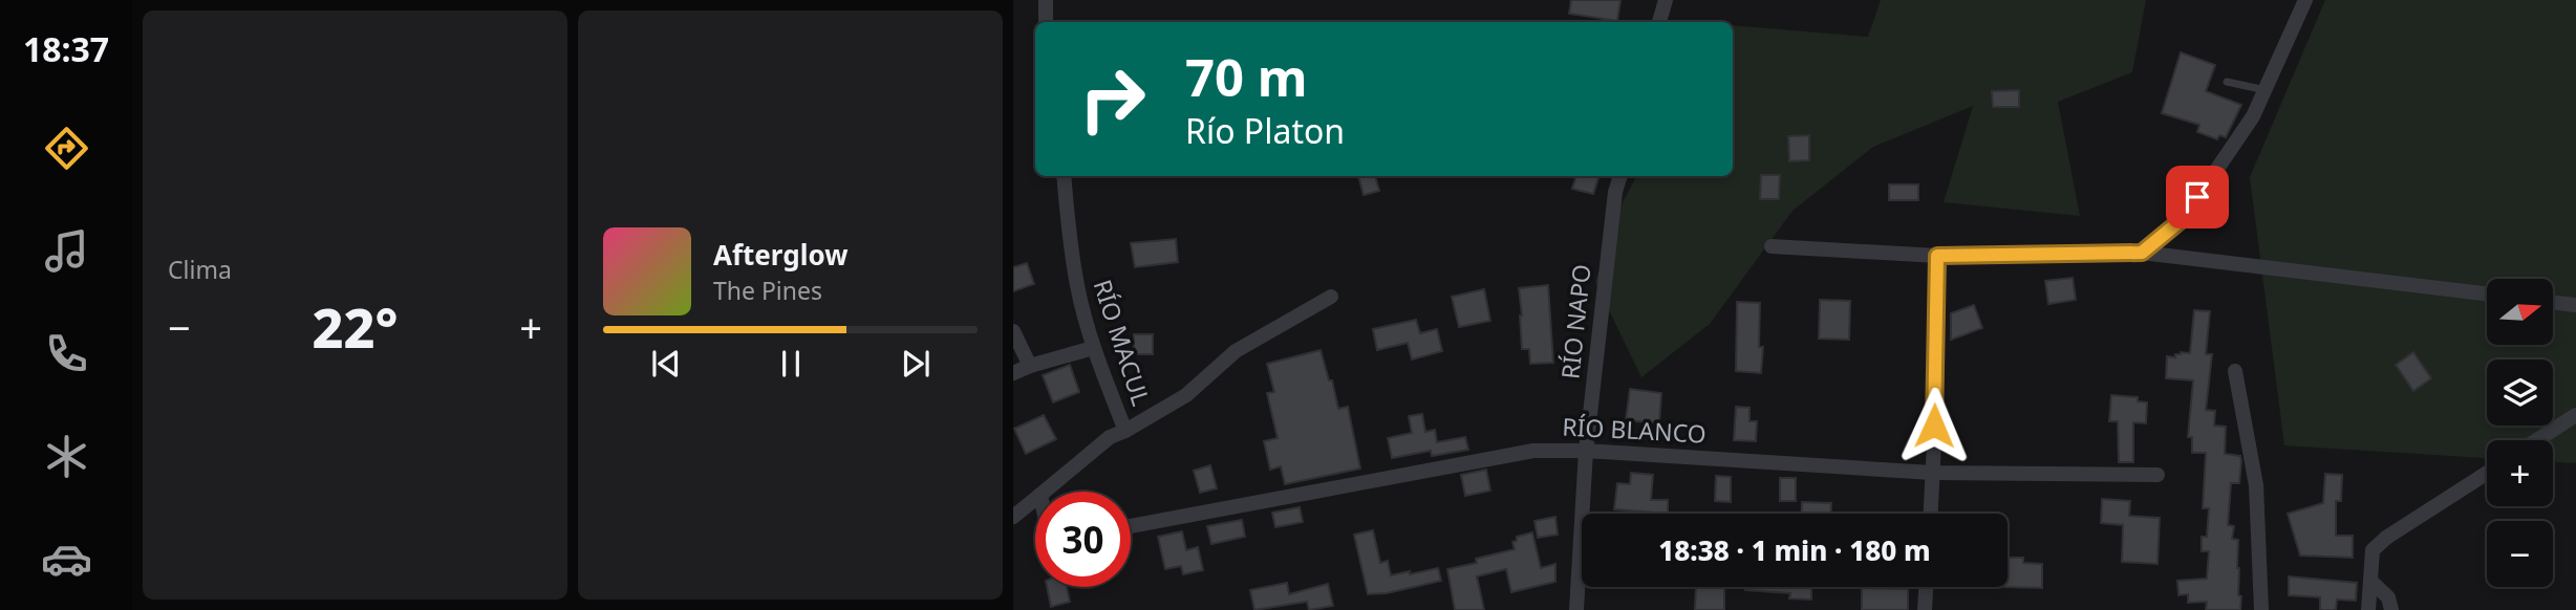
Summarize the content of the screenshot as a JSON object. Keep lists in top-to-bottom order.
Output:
{
  "streets": {
    "street": ["RÍO NAPO", "RÍO MACUL", "RÍO BLANCO"]
  },
  "crossings": [
    ["RÍO NAPO", "RÍO BLANCO"]
  ],
  "north": "right",
  "page": {
    "tabs": "18:37",
    "tile": "Clima",
    "turn": ["70 m", "Río Platon"],
    "song": ["Afterglow", "The Pines"],
    "map_buttons": ["+", "−"],
    "heat": ["−", "22°", "+"],
    "limit": "30",
    "trip": "18:38 · 1 min · 180 m"
  }
}
